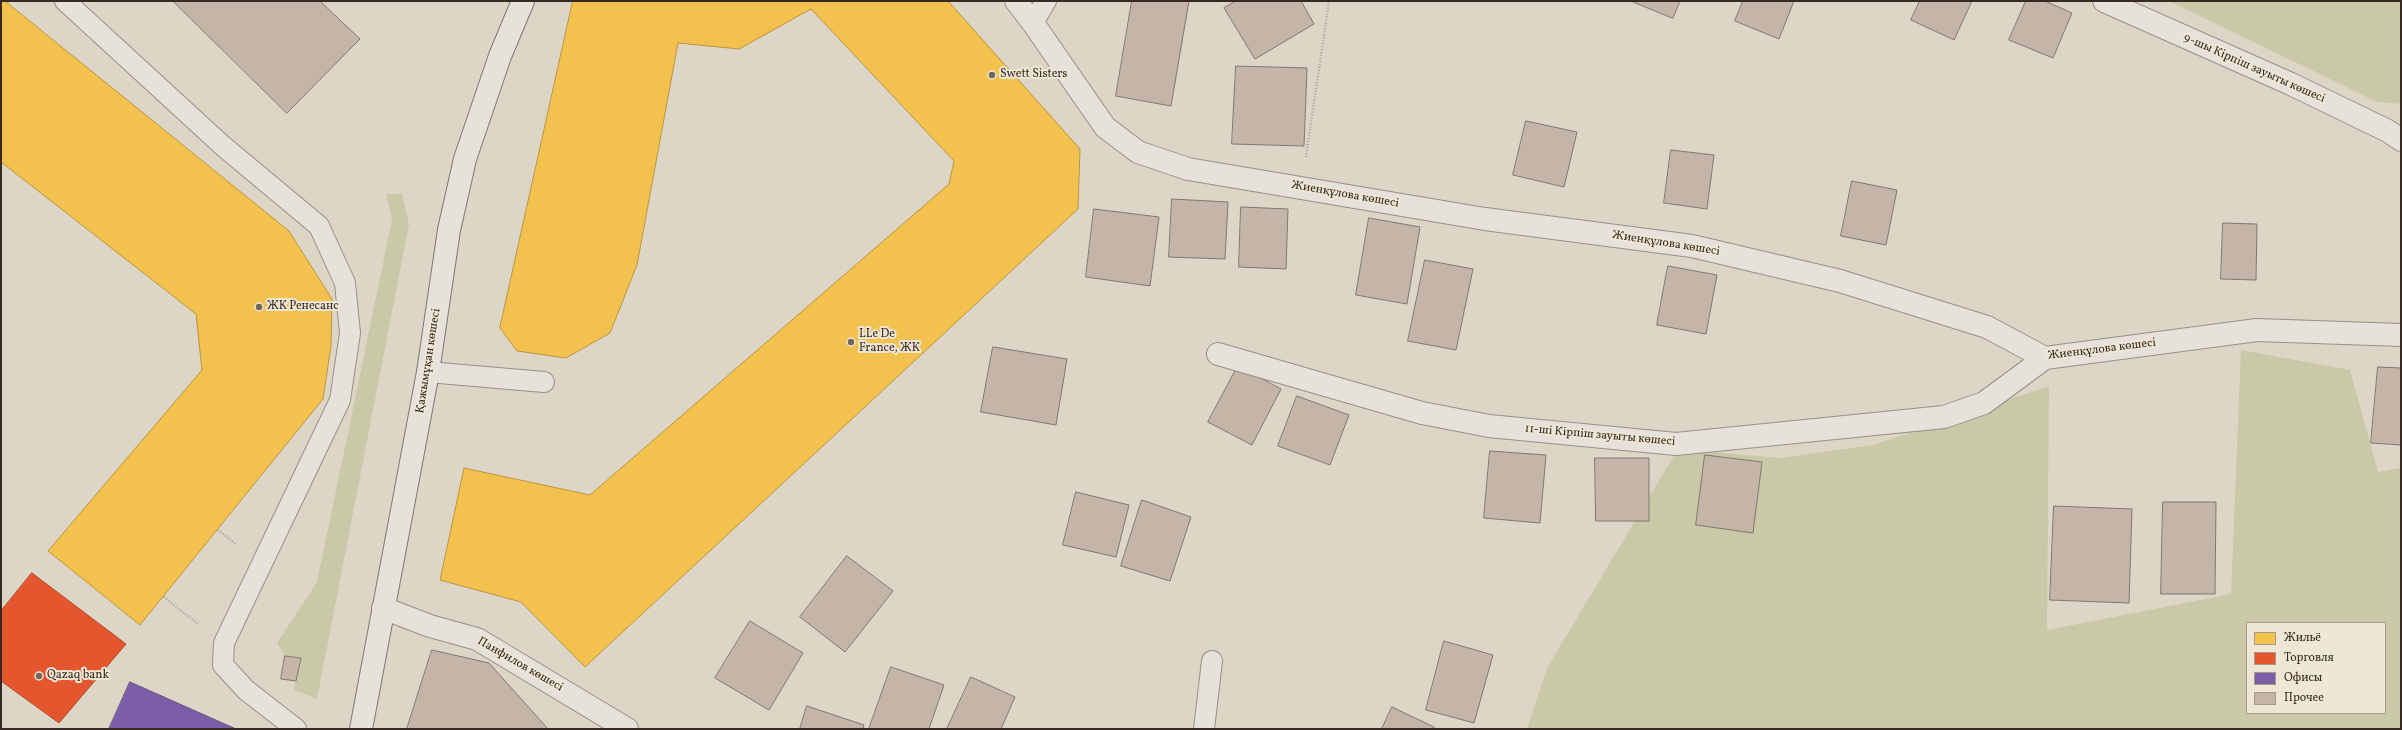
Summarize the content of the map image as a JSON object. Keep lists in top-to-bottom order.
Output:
{
  "streets": {
    "street": [
      "9-шы Кірпіш зауыты көшесі",
      "Жиенқұлова көшесі",
      "Қажымұқан көшесі",
      "11-ші Кірпіш зауыты көшесі",
      "Панфилов көшесі"
    ]
  },
  "crossings": [
    ["Жиенқұлова көшесі", "11-ші Кірпіш зауыты көшесі"],
    ["Қажымұқан көшесі", "Панфилов көшесі"]
  ],
  "places": [
    "Swett Sisters",
    "ЖК Ренесанс",
    "LLe De France, ЖК",
    "Qazaq bank"
  ],
  "legend": [
    "Жильё",
    "Торговля",
    "Офисы",
    "Прочее"
  ]
}
